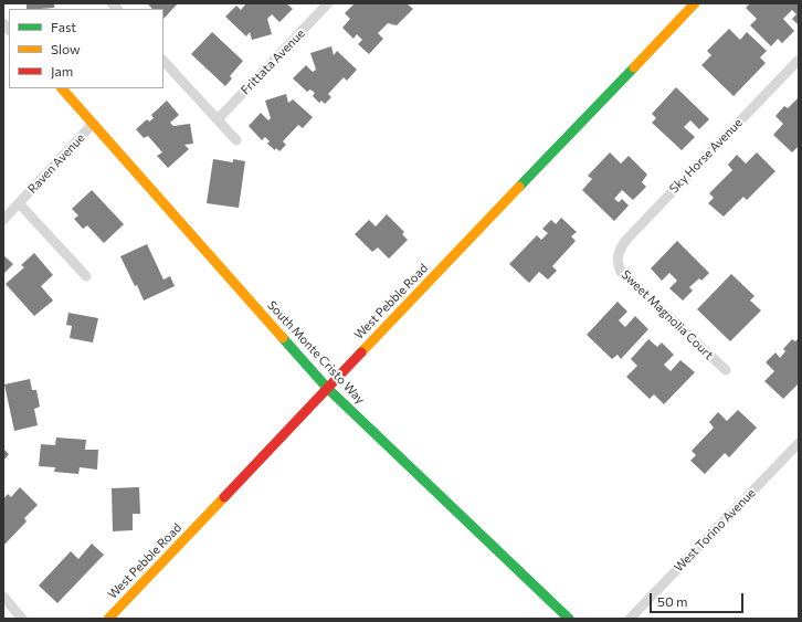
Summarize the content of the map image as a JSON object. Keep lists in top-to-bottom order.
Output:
{
  "streets": {
    "street": [
      "Frittata Avenue",
      "Sky Horse Avenue",
      "Raven Avenue",
      "West Pebble Road",
      "Sweet Magnolia Court",
      "South Monte Cristo Way",
      "West Torino Avenue"
    ]
  },
  "crossings": [
    ["Sky Horse Avenue", "Sweet Magnolia Court"],
    ["Raven Avenue", "South Monte Cristo Way"],
    ["West Pebble Road", "South Monte Cristo Way"]
  ],
  "legend": ["Fast", "Slow", "Jam"],
  "scale_bar": "50 m"
}
